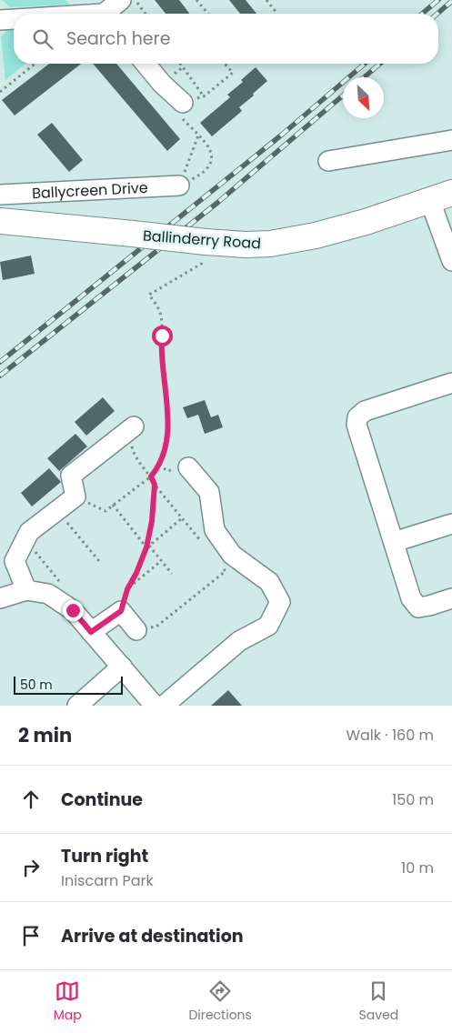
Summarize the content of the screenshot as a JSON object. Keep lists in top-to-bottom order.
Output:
{
  "streets": {
    "main road": ["Ballinderry Road"],
    "street": ["Ballycreen Drive"]
  },
  "scale_bar": "50 m",
  "north": "bottom right",
  "page": {
    "search": "Search here",
    "scale": "50 m",
    "heading": ["2 min", "Walk · 160 m"],
    "list": [
      ["Continue", "150 m"],
      ["Turn right", "Iniscarn Park", "10 m"],
      "Arrive at destination"
    ],
    "nav": ["Map", "Directions", "Saved"]
  }
}
